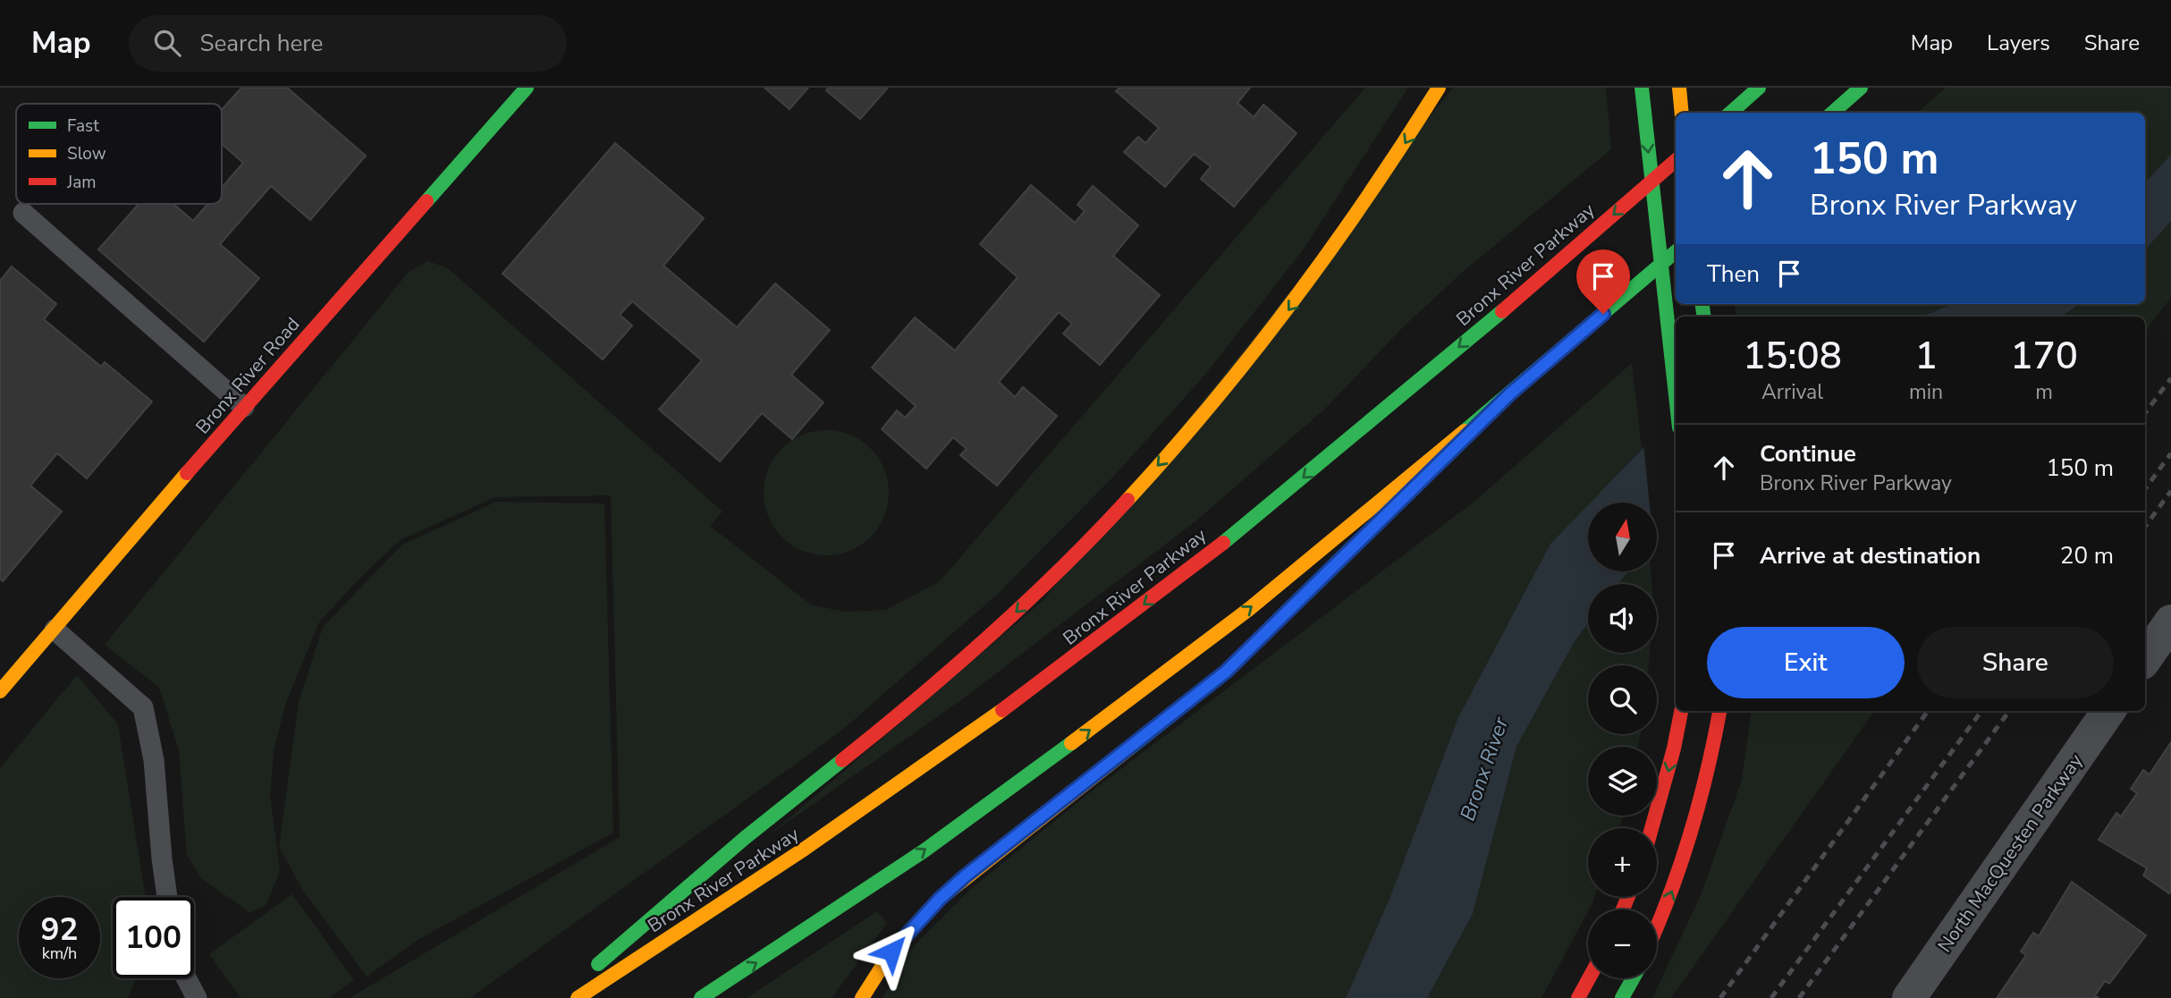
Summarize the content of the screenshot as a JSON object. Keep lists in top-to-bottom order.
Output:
{
  "streets": {
    "main road": ["Bronx River Parkway", "Bronx River Road"],
    "street": ["North MacQuesten Parkway"]
  },
  "water": ["Bronx River"],
  "legend": ["Fast", "Slow", "Jam"],
  "north": "top",
  "page": {
    "header": "Map",
    "search": "Search here",
    "nav": ["Map", "Layers", "Share"],
    "turn": ["150 m", "Bronx River Parkway"],
    "then": "Then",
    "eta": [
      "15:08",
      "Arrival",
      "1",
      "min",
      "170",
      "m"
    ],
    "list": [
      {
        "name": "Continue",
        "note": "Bronx River Parkway",
        "value": "150 m"
      },
      {
        "name": "Arrive at destination",
        "value": "20 m"
      }
    ],
    "map_buttons": ["+", "−"],
    "buttons": ["Exit", "Share"],
    "speed": "92 km/h",
    "limit": "100"
  }
}
